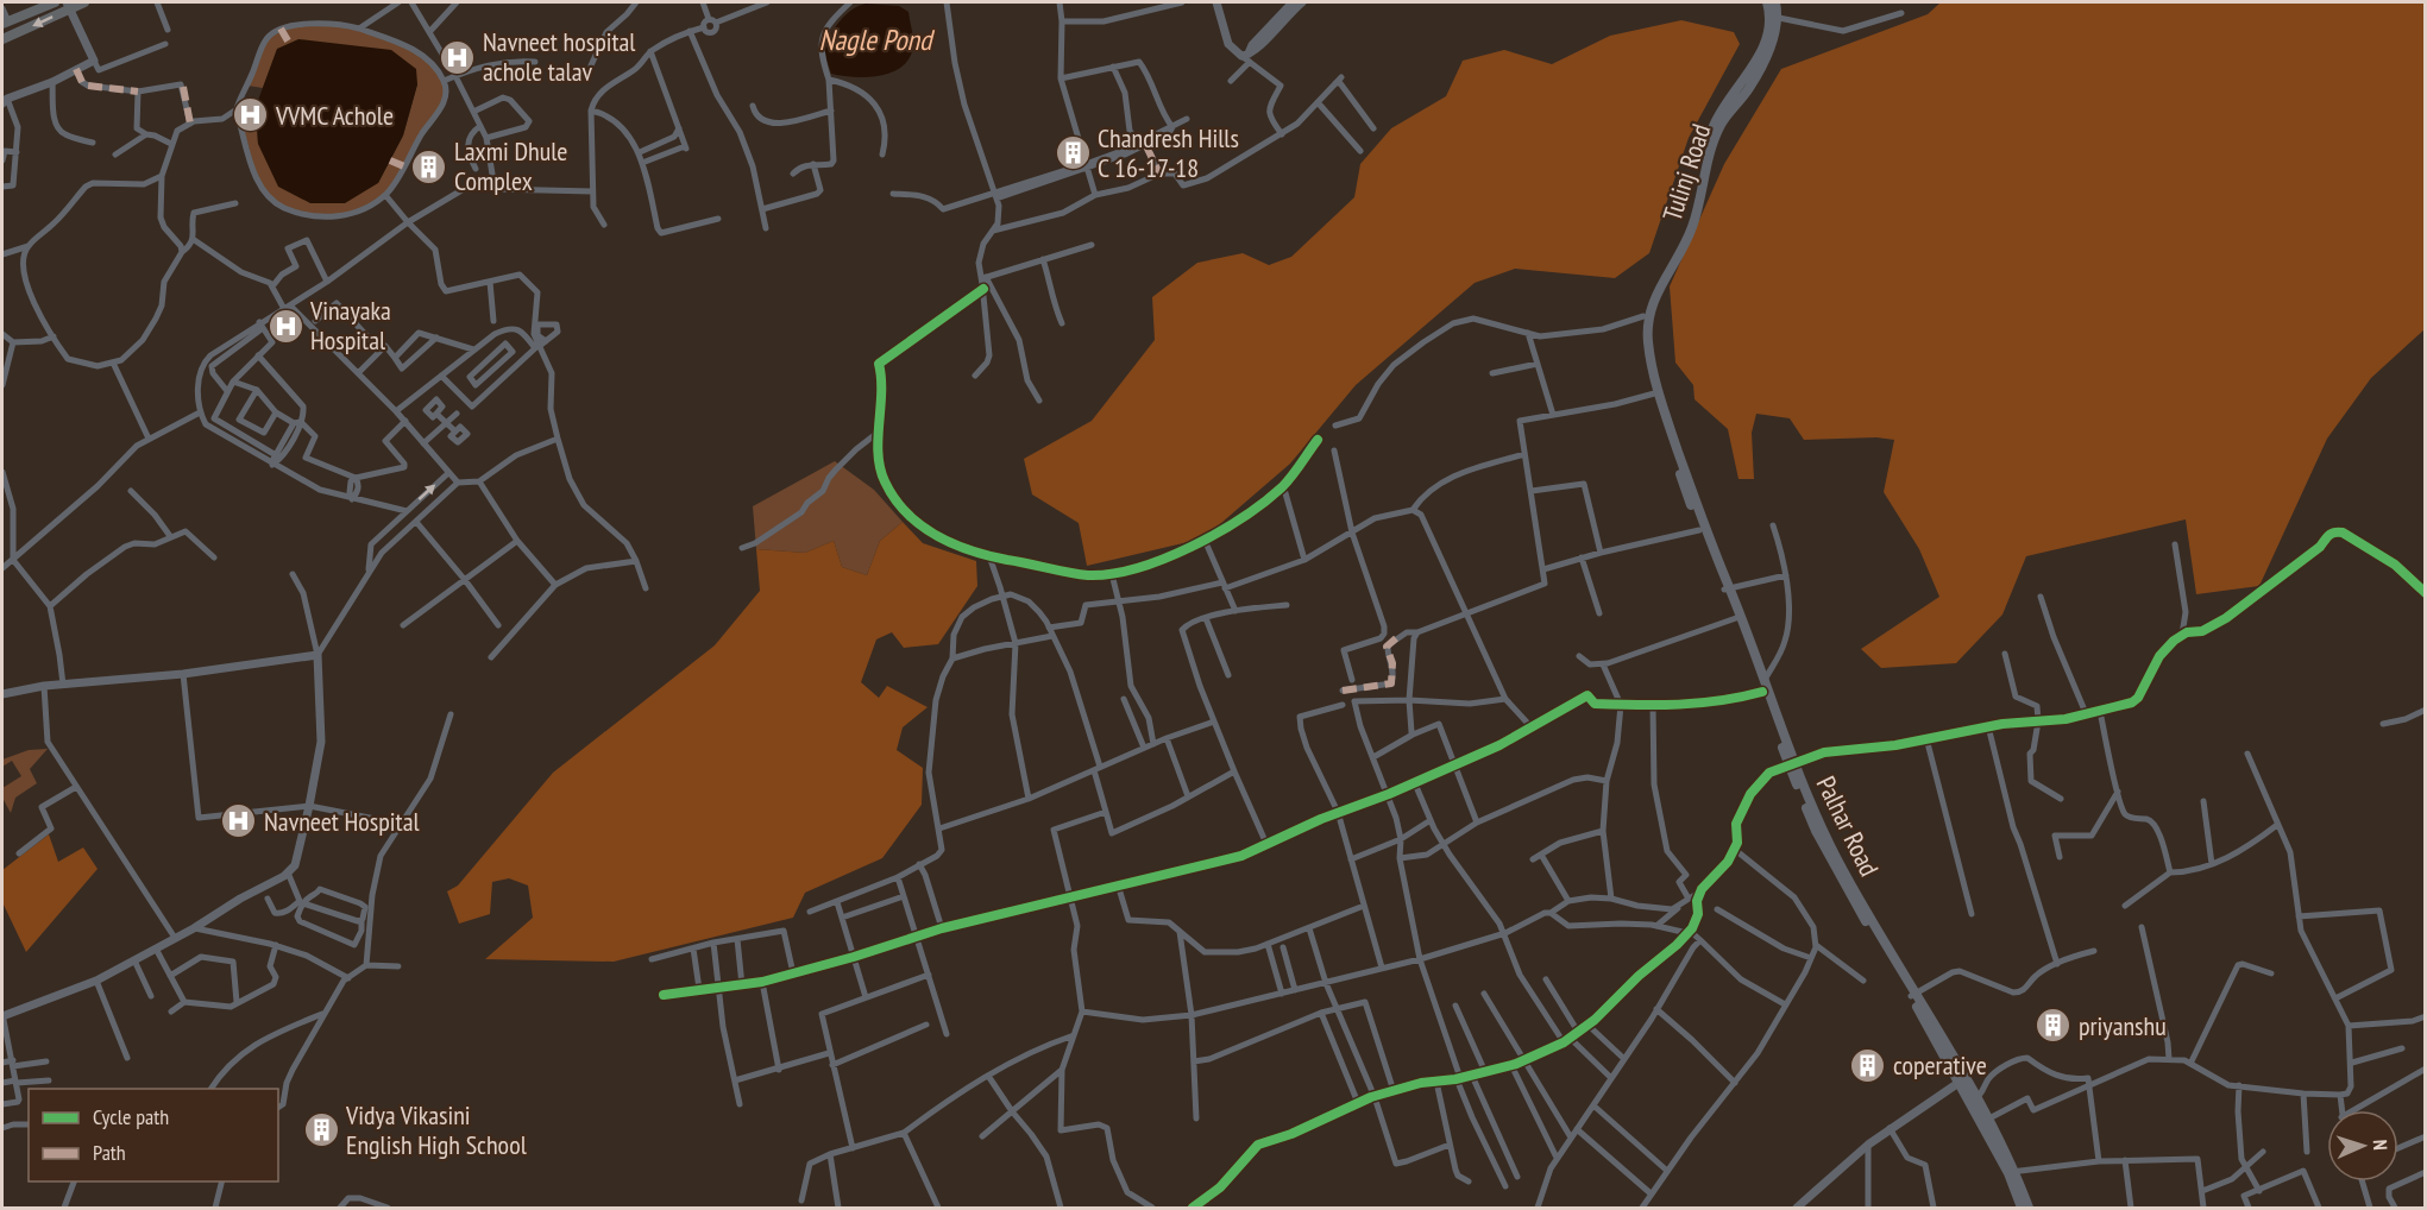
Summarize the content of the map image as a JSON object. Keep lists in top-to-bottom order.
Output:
{
  "streets": {
    "main road": ["Tulinj Road", "Palhar Road"]
  },
  "crossings": [
    ["Tulinj Road", "Palhar Road"]
  ],
  "water": ["Nagle Pond"],
  "places": {
    "hospital": [
      "Navneet hospital achole talav",
      "VVMC Achole",
      "Vinayaka Hospital",
      "Navneet Hospital"
    ],
    "building": [
      "Chandresh Hills C 16-17-18",
      "Laxmi Dhule Complex",
      "priyanshu",
      "coperative",
      "Vidya Vikasini English High School"
    ]
  },
  "legend": ["Cycle path", "Path"],
  "north": "right"
}
